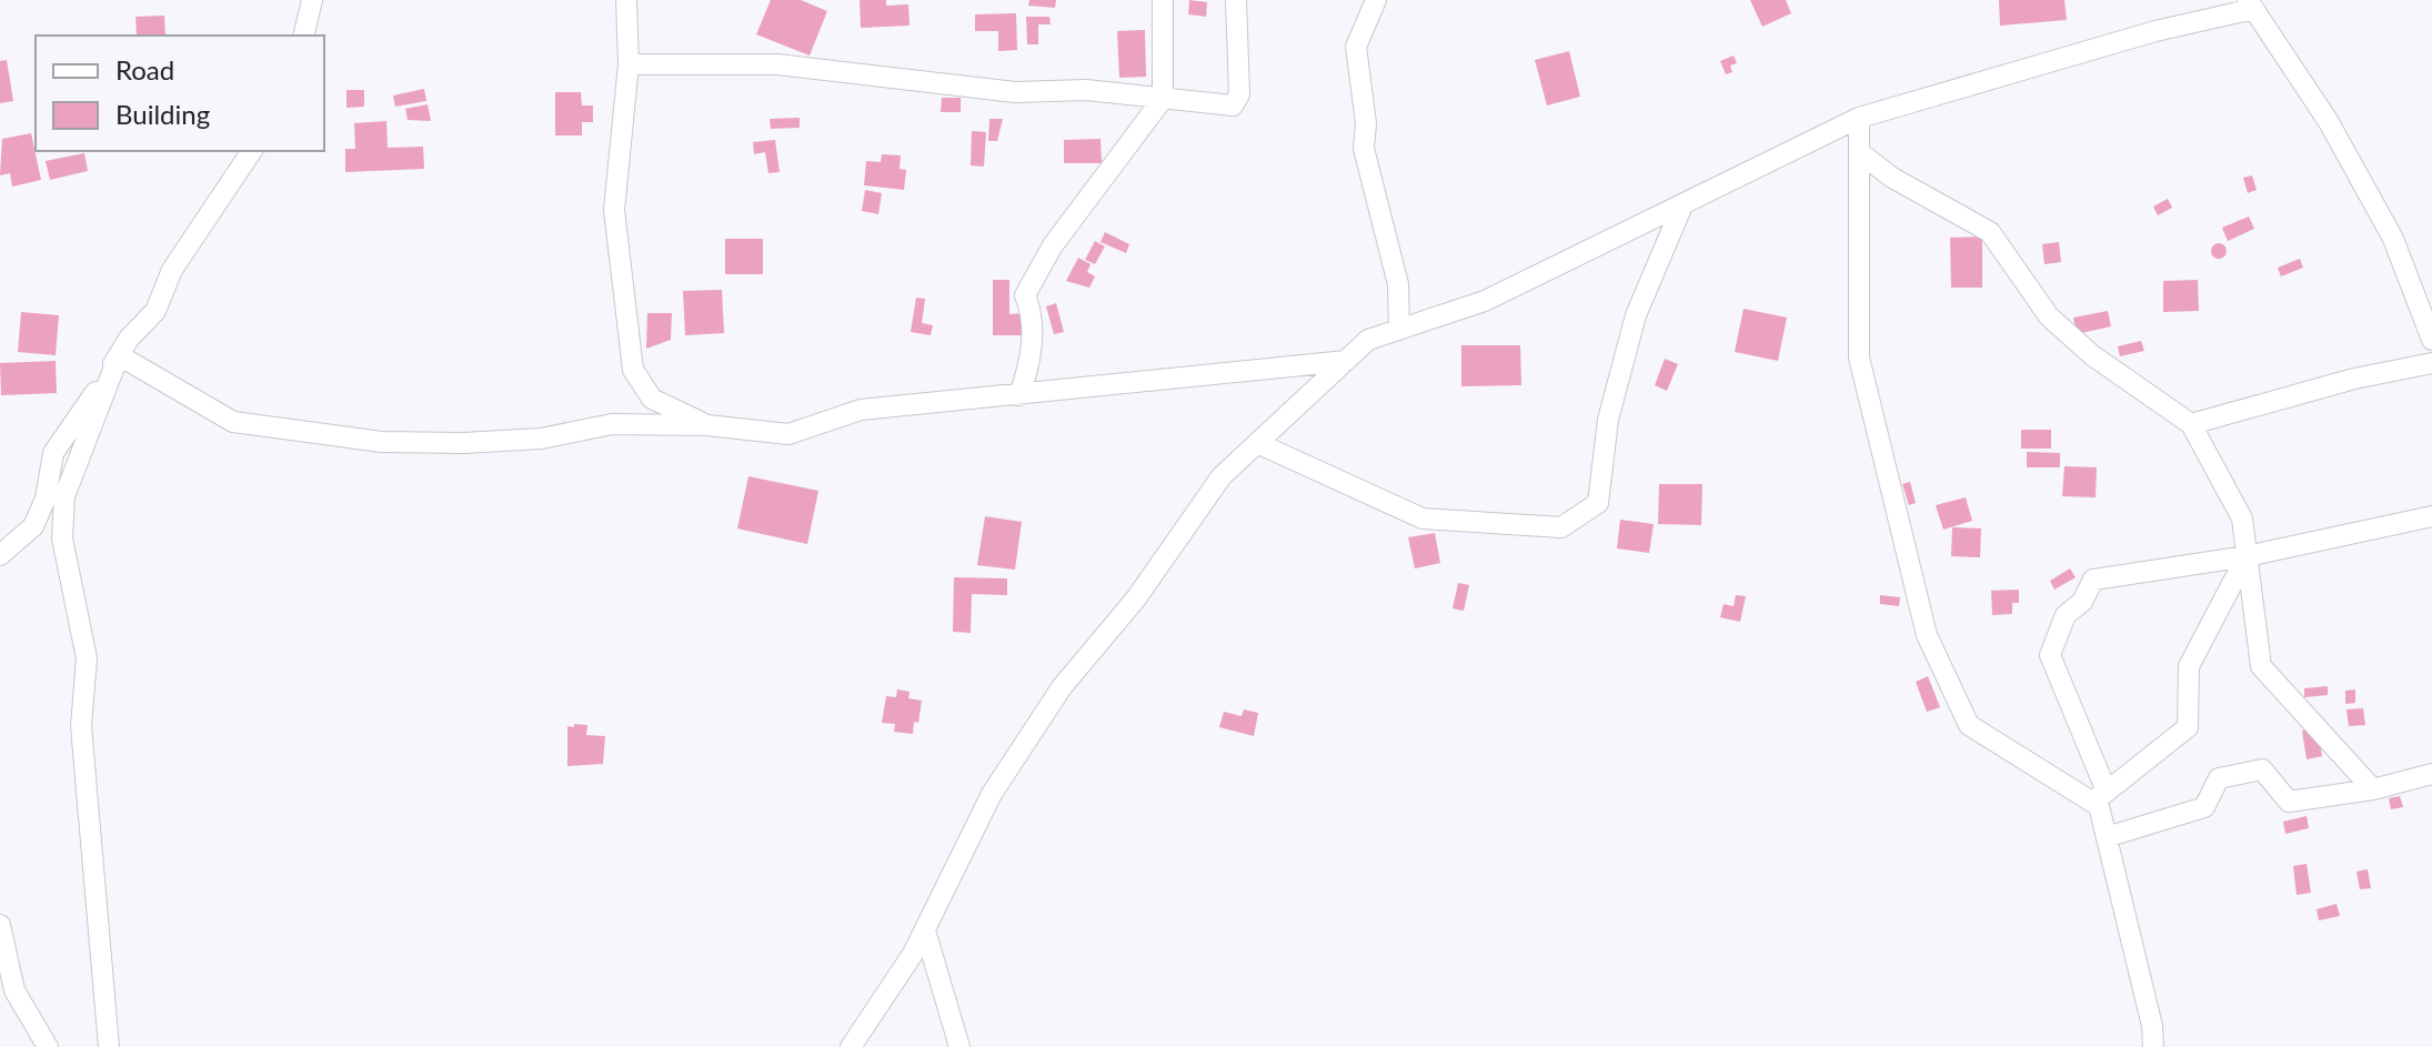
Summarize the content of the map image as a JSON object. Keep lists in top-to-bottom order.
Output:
{
  "legend": ["Road", "Building"]
}
